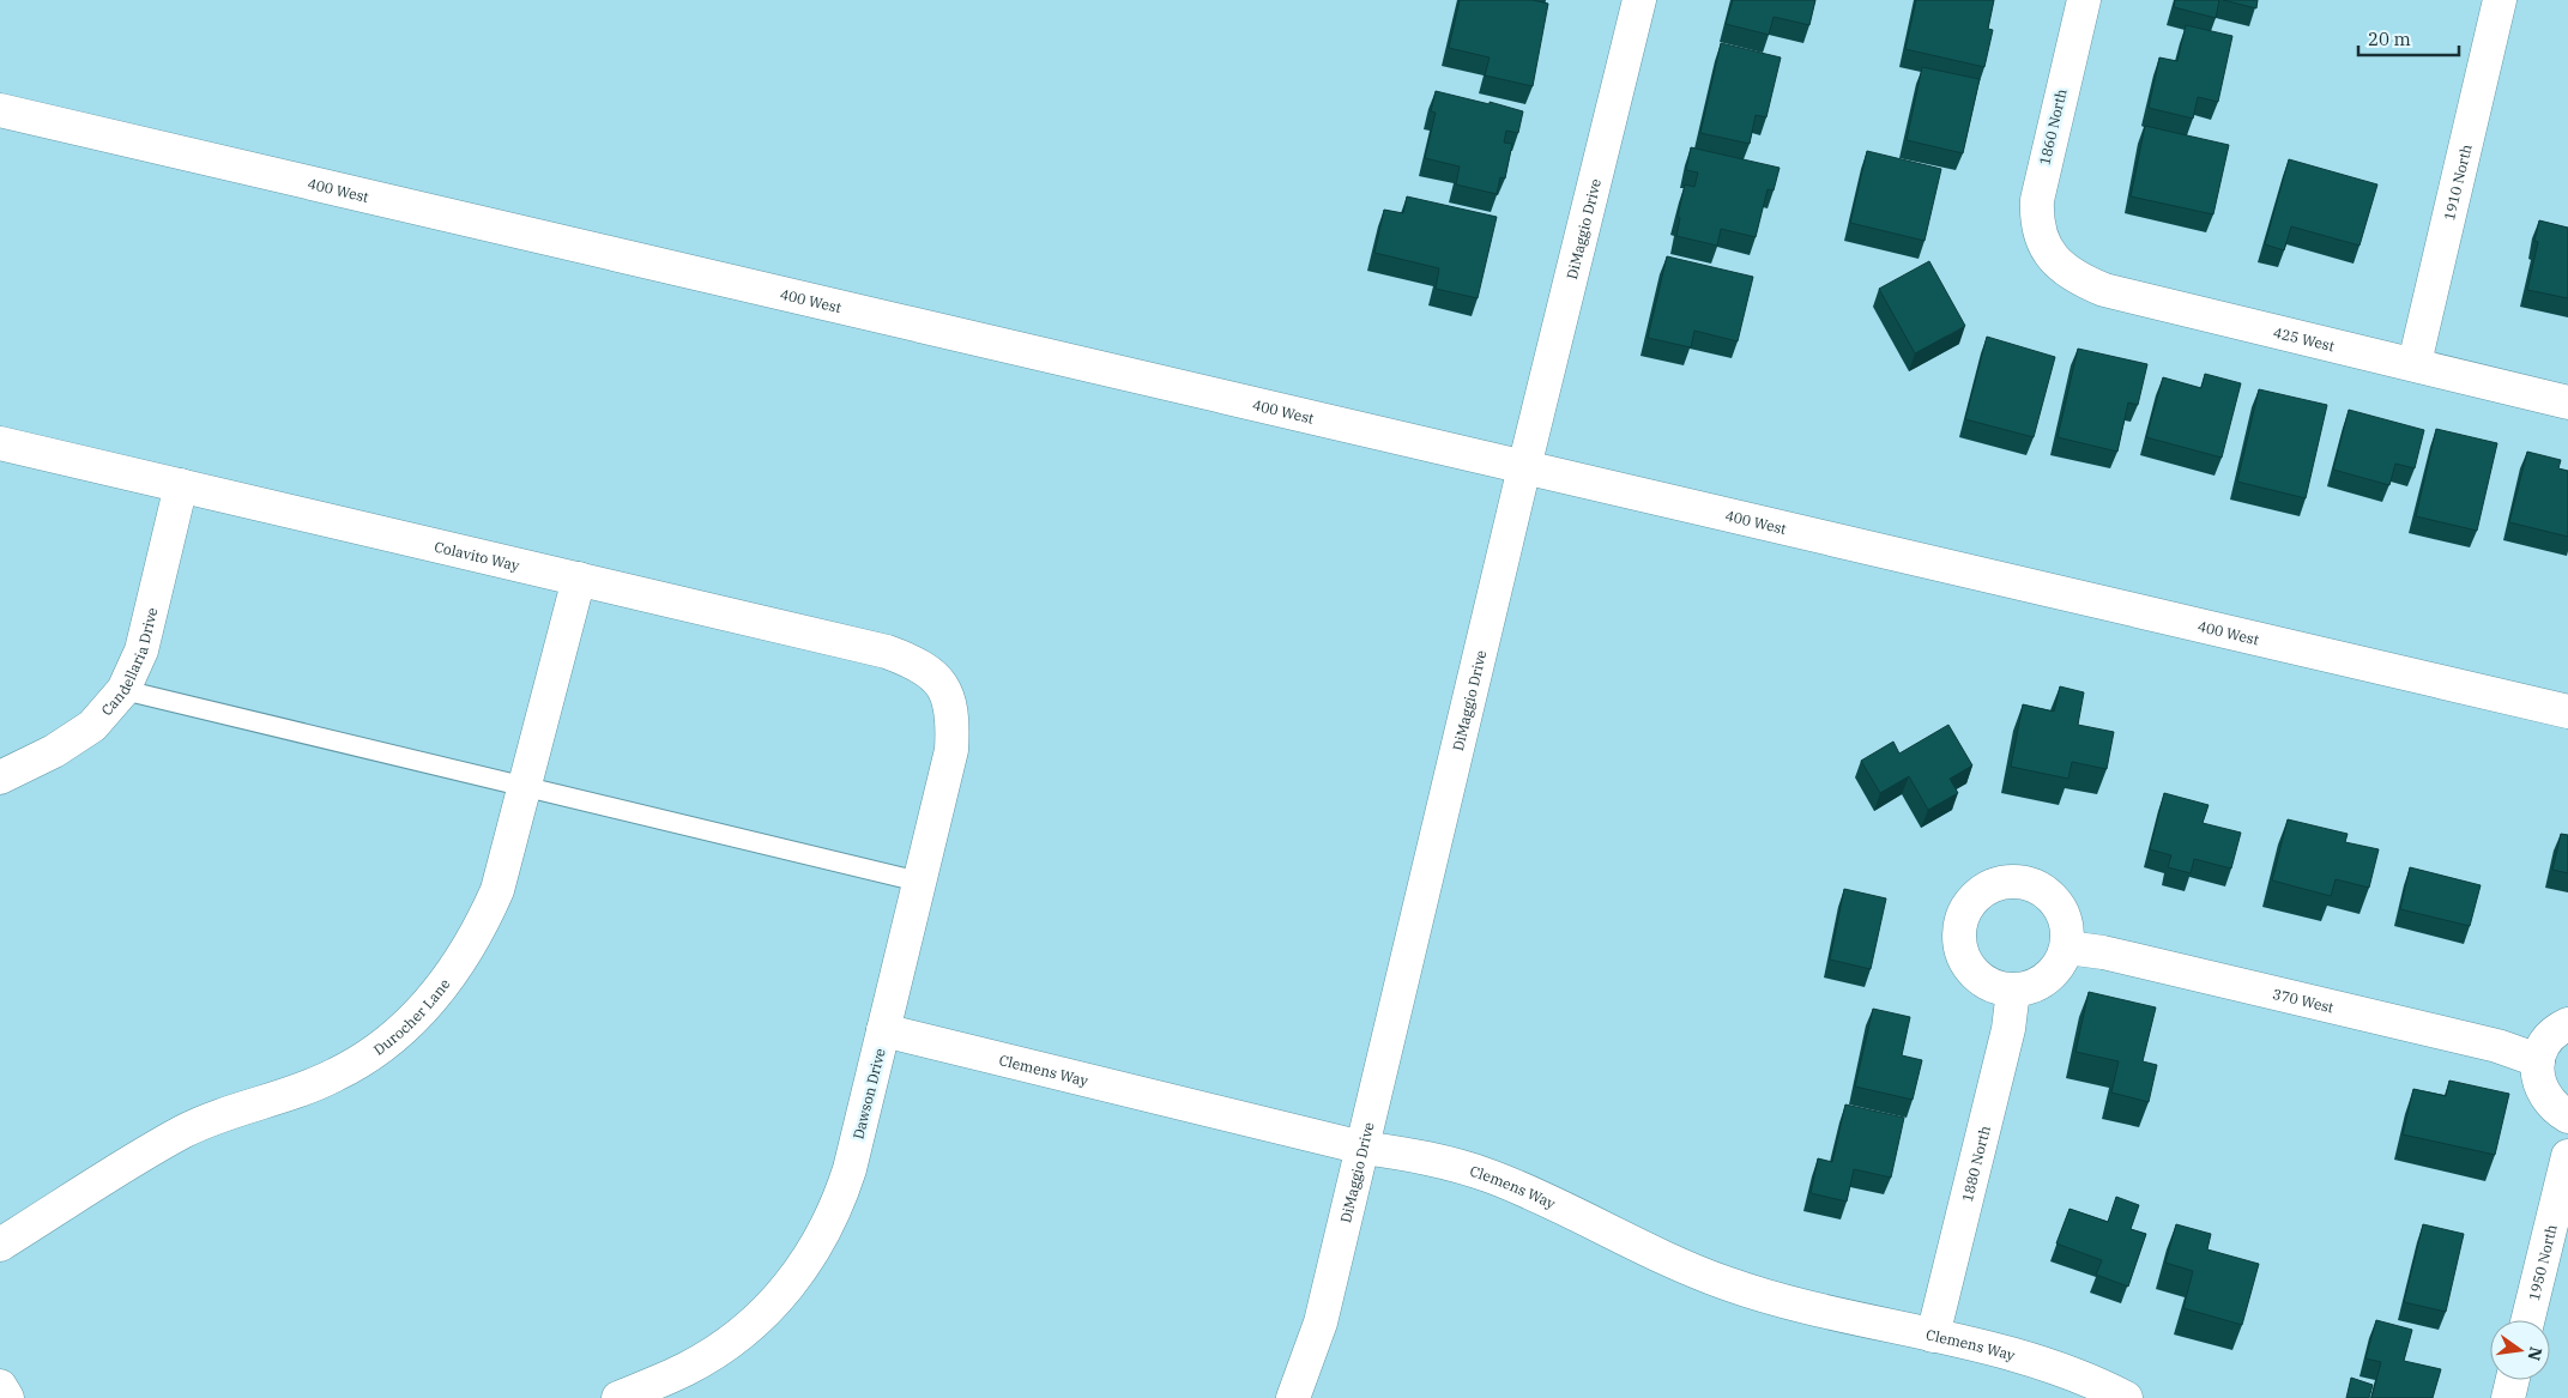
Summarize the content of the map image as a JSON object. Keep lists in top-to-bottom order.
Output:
{
  "streets": {
    "street": [
      "1860 North",
      "1910 North",
      "400 West",
      "DiMaggio Drive",
      "425 West",
      "Colavito Way",
      "Candellaria Drive",
      "370 West",
      "Durocher Lane",
      "Clemens Way",
      "Dawson Drive",
      "1880 North",
      "1950 North"
    ]
  },
  "crossings": [
    ["1860 North", "425 West"],
    ["1910 North", "425 West"],
    ["400 West", "DiMaggio Drive"],
    ["DiMaggio Drive", "Clemens Way"],
    ["Colavito Way", "Candellaria Drive"],
    ["Colavito Way", "Durocher Lane"],
    ["Colavito Way", "Dawson Drive"],
    ["370 West", "1880 North"],
    ["Clemens Way", "Dawson Drive"],
    ["Clemens Way", "1880 North"]
  ],
  "scale_bar": "20 m",
  "north": "right"
}
